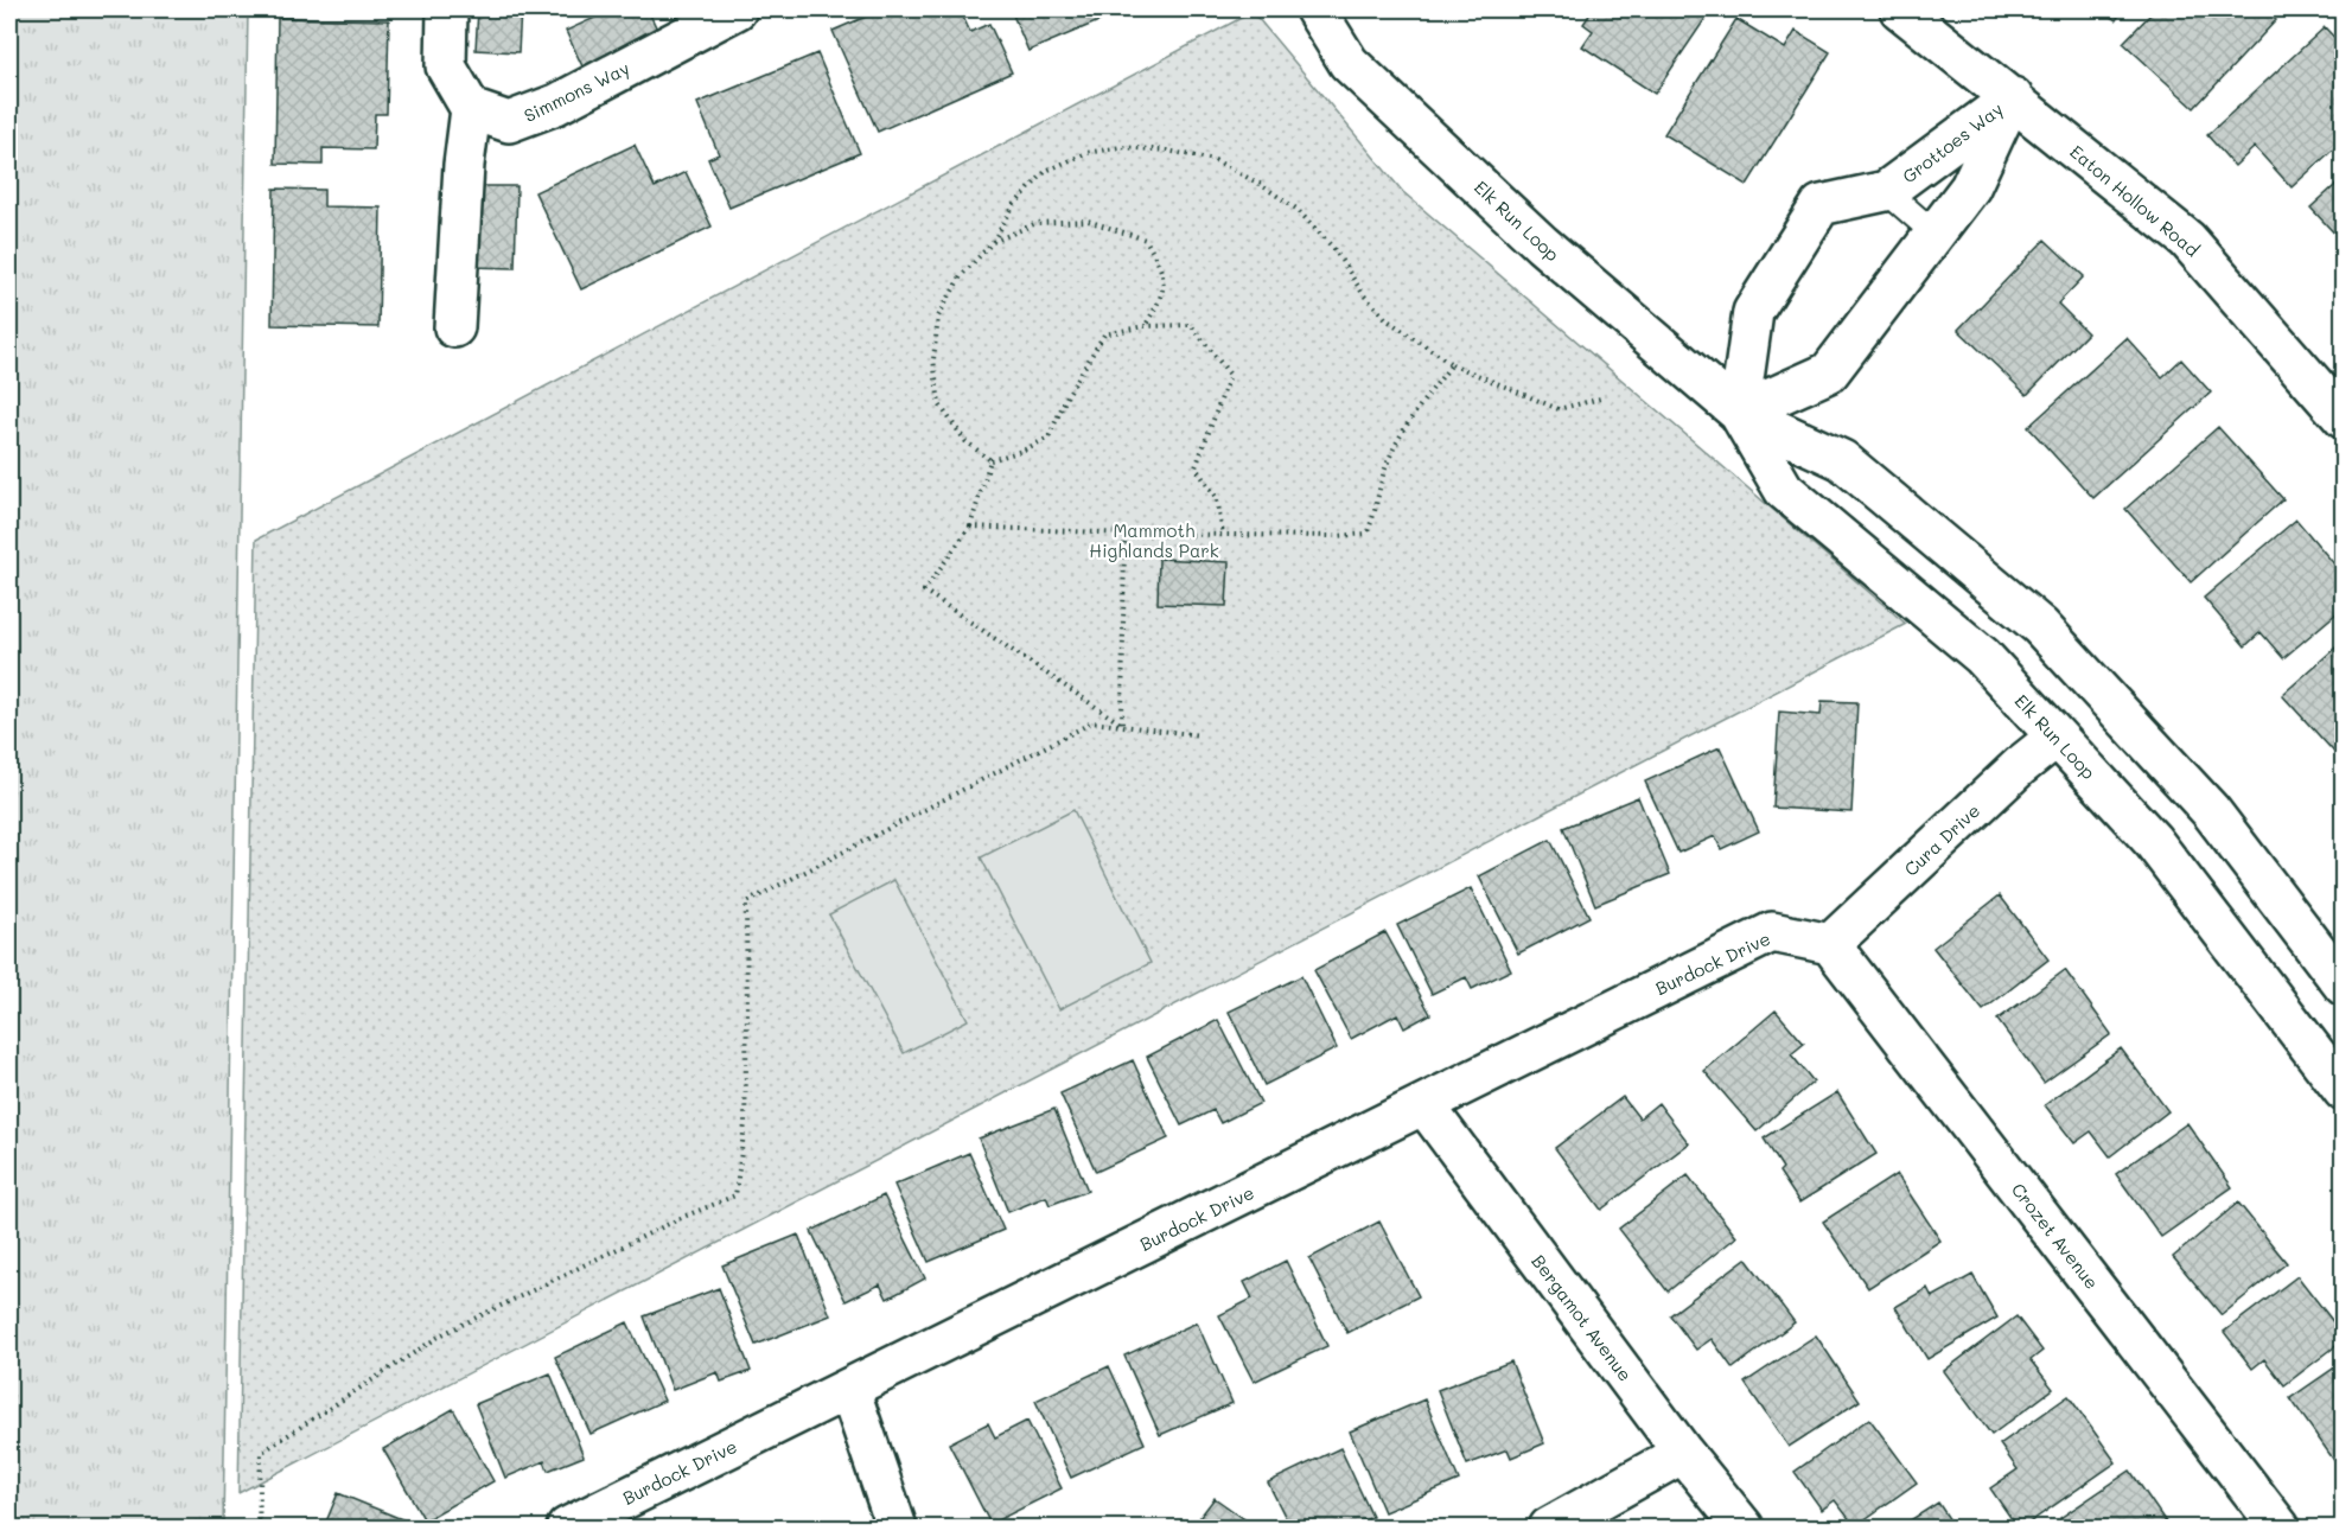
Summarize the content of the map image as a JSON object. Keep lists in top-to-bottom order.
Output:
{
  "streets": {
    "street": [
      "Simmons Way",
      "Grottoes Way",
      "Eaton Hollow Road",
      "Elk Run Loop",
      "Cura Drive",
      "Burdock Drive",
      "Crozet Avenue",
      "Bergamot Avenue"
    ]
  },
  "crossings": [
    ["Grottoes Way", "Eaton Hollow Road"],
    ["Grottoes Way", "Elk Run Loop"],
    ["Elk Run Loop", "Cura Drive"],
    ["Cura Drive", "Burdock Drive"],
    ["Cura Drive", "Crozet Avenue"],
    ["Burdock Drive", "Crozet Avenue"],
    ["Burdock Drive", "Bergamot Avenue"]
  ],
  "parks": ["Mammoth Highlands Park"]
}
